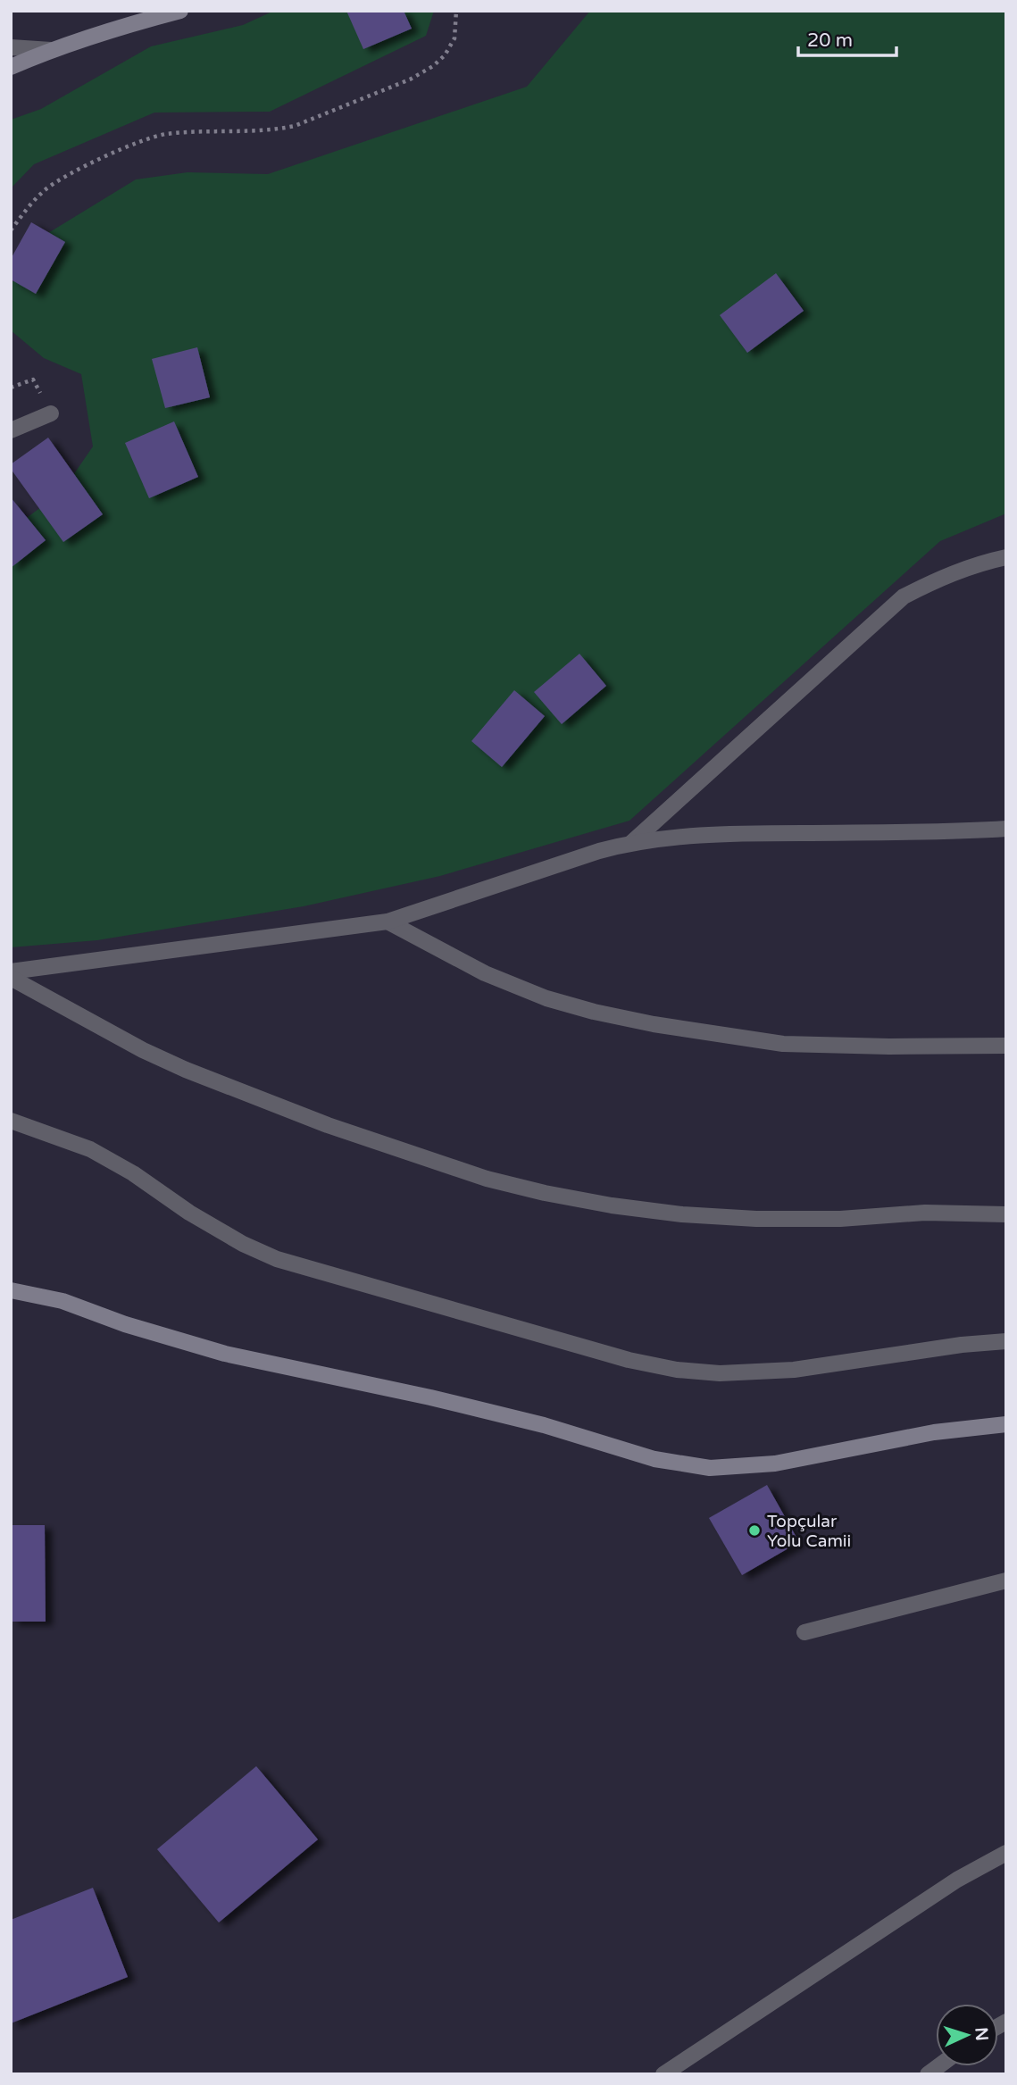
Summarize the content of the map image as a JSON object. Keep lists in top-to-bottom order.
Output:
{
  "places": ["Topçular Yolu Camii"],
  "scale_bar": "20 m",
  "north": "right"
}
